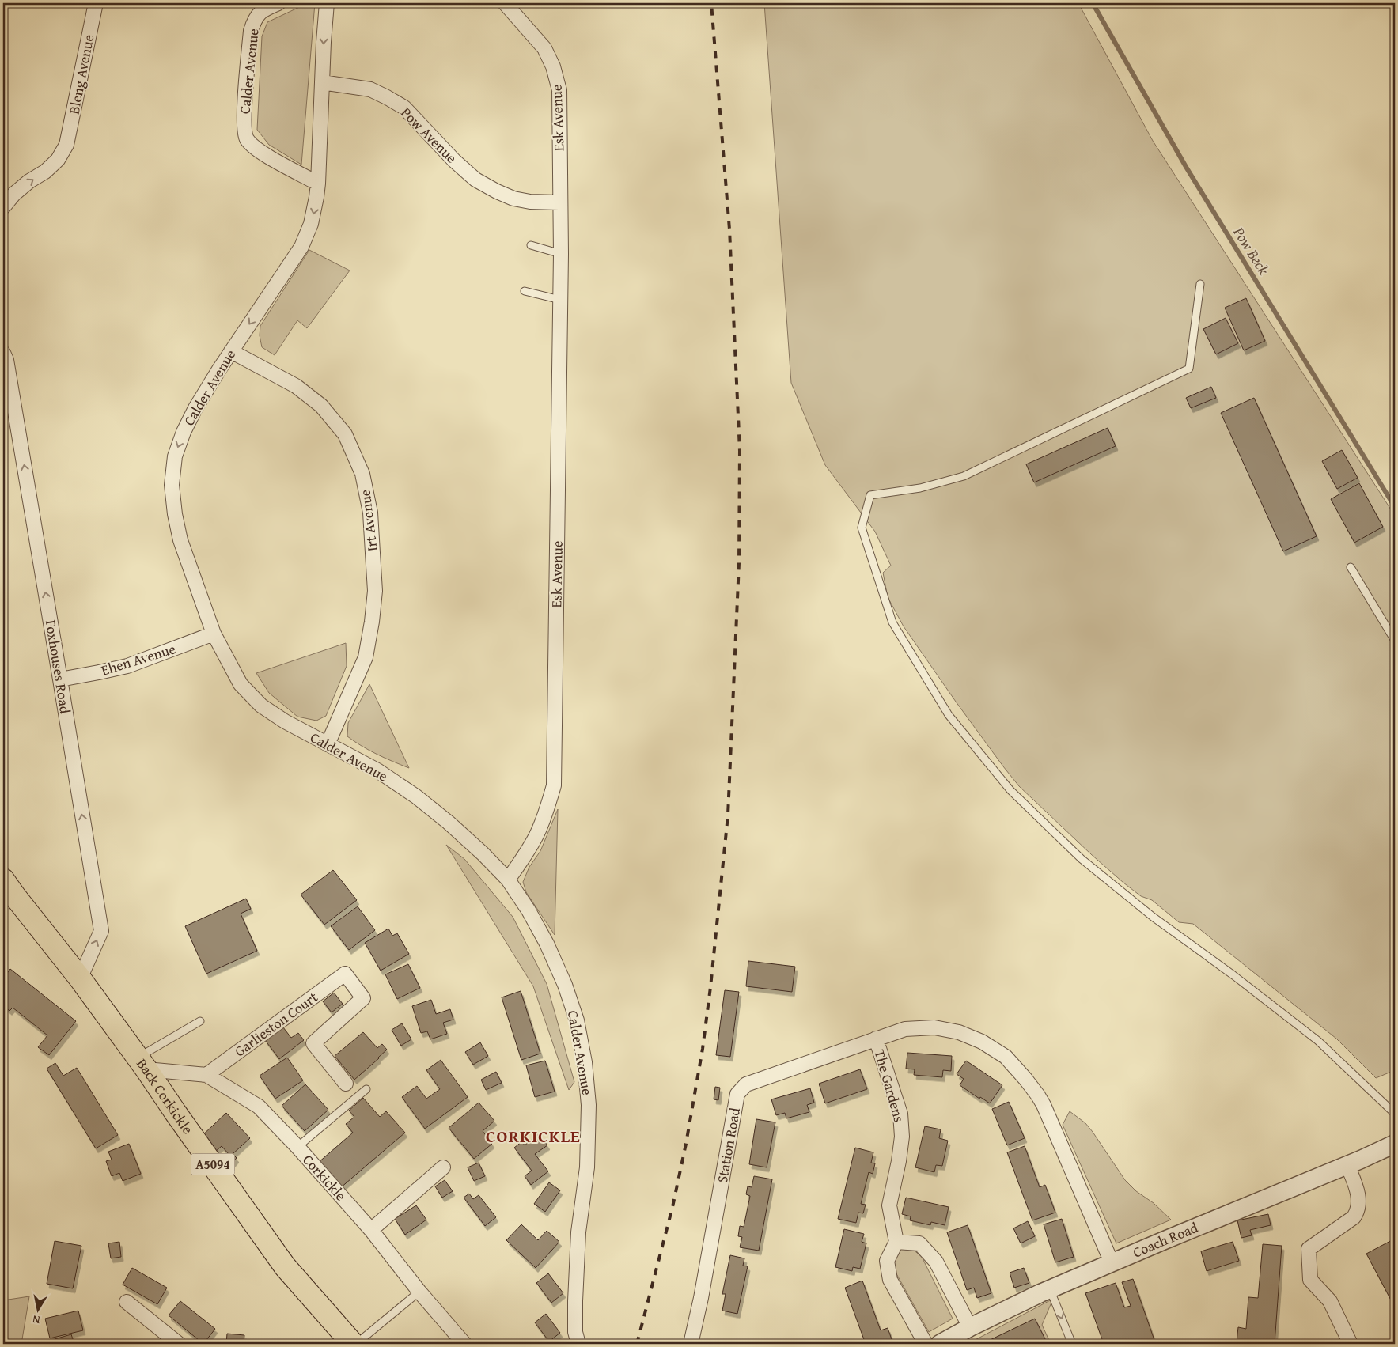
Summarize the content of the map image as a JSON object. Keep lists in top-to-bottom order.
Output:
{
  "streets": {
    "main road": ["Back Corkickle", "A5094"],
    "street": [
      "Calder Avenue",
      "Bleng Avenue",
      "Esk Avenue",
      "Pow Avenue",
      "Irt Avenue",
      "Ehen Avenue",
      "Foxhouses Road",
      "Garlieston Court",
      "The Gardens",
      "Station Road",
      "Corkickle",
      "Coach Road"
    ]
  },
  "crossings": [
    ["Calder Avenue", "Esk Avenue"],
    ["Calder Avenue", "Pow Avenue"],
    ["Calder Avenue", "Irt Avenue"],
    ["Calder Avenue", "Ehen Avenue"],
    ["Esk Avenue", "Pow Avenue"],
    ["Ehen Avenue", "Foxhouses Road"],
    ["Foxhouses Road", "Back Corkickle"],
    ["Foxhouses Road", "A5094"],
    ["Garlieston Court", "Corkickle"],
    ["The Gardens", "Station Road"],
    ["The Gardens", "Coach Road"],
    ["Back Corkickle", "A5094"],
    ["Back Corkickle", "Corkickle"]
  ],
  "one_way": ["Bleng Avenue", "Foxhouses Road"],
  "districts": ["CORKICKLE"],
  "water": ["Pow Beck"],
  "north": "bottom"
}
